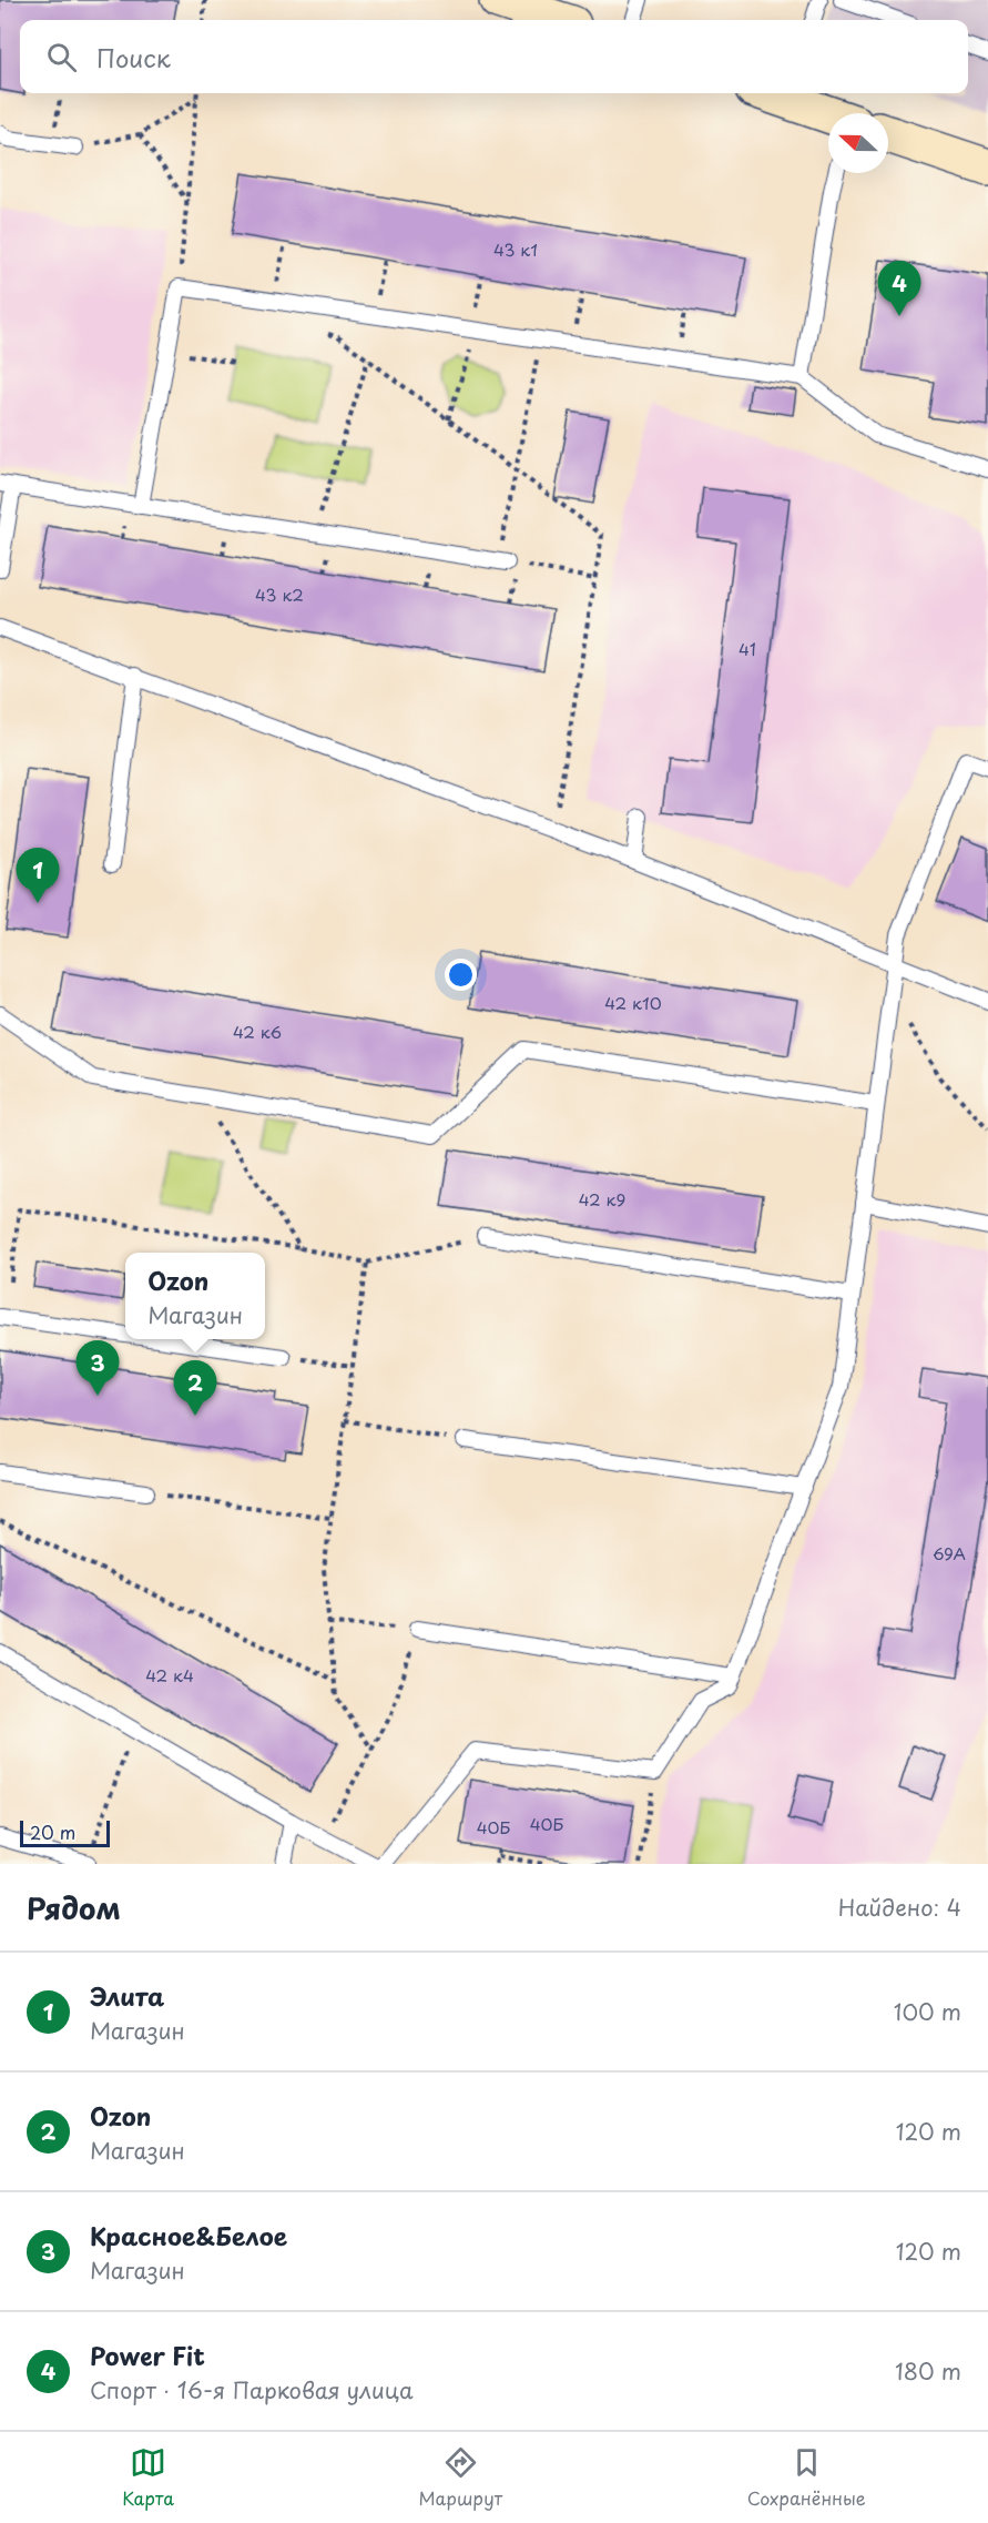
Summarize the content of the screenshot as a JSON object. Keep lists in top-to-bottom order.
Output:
{
  "house_numbers": [
    "43 к1",
    "43 к2",
    "41",
    "42 к10",
    "42 к6",
    "42 к9",
    "69А",
    "42 к4",
    "40Б",
    "40Б"
  ],
  "scale_bar": "20 m",
  "north": "left",
  "page": {
    "search": "Поиск",
    "pins": [
      "4",
      "1",
      "3",
      "2"
    ],
    "popup": ["Ozon", "Магазин"],
    "scale": "20 m",
    "heading": ["Рядом", "Найдено: 4"],
    "list": [
      {
        "mark": "1",
        "name": "Элита",
        "note": "Магазин",
        "value": "100 m"
      },
      {
        "mark": "2",
        "name": "Ozon",
        "note": "Магазин",
        "value": "120 m"
      },
      {
        "mark": "3",
        "name": "Красное&Белое",
        "note": "Магазин",
        "value": "120 m"
      },
      {
        "mark": "4",
        "name": "Power Fit",
        "note": "Спорт · 16-я Парковая улица",
        "value": "180 m"
      }
    ],
    "nav": ["Карта", "Маршрут", "Сохранённые"]
  }
}
